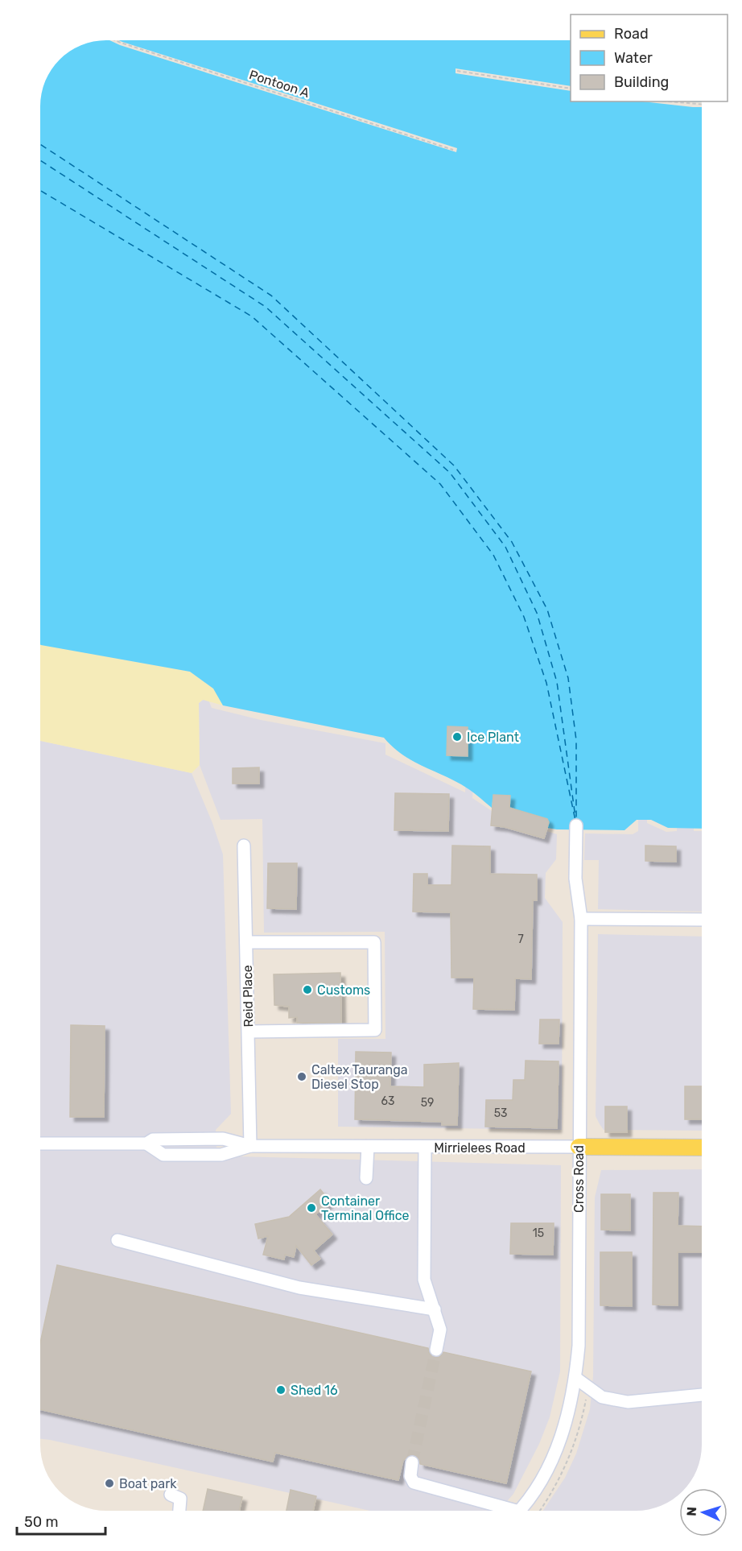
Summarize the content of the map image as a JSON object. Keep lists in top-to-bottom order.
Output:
{
  "streets": {
    "main road": ["Mirrielees Road"],
    "street": ["Reid Place", "Cross Road"],
    "path": ["Pontoon A"]
  },
  "crossings": [
    ["Reid Place", "Mirrielees Road"],
    ["Mirrielees Road", "Cross Road"]
  ],
  "places": [
    "Ice Plant",
    "Customs",
    "Caltex Tauranga Diesel Stop",
    "Container Terminal Office",
    "Shed 16",
    "Boat park"
  ],
  "house_numbers": [
    "7",
    "63",
    "59",
    "53",
    "15"
  ],
  "legend": ["Road", "Water", "Building"],
  "scale_bar": "50 m",
  "north": "left"
}
